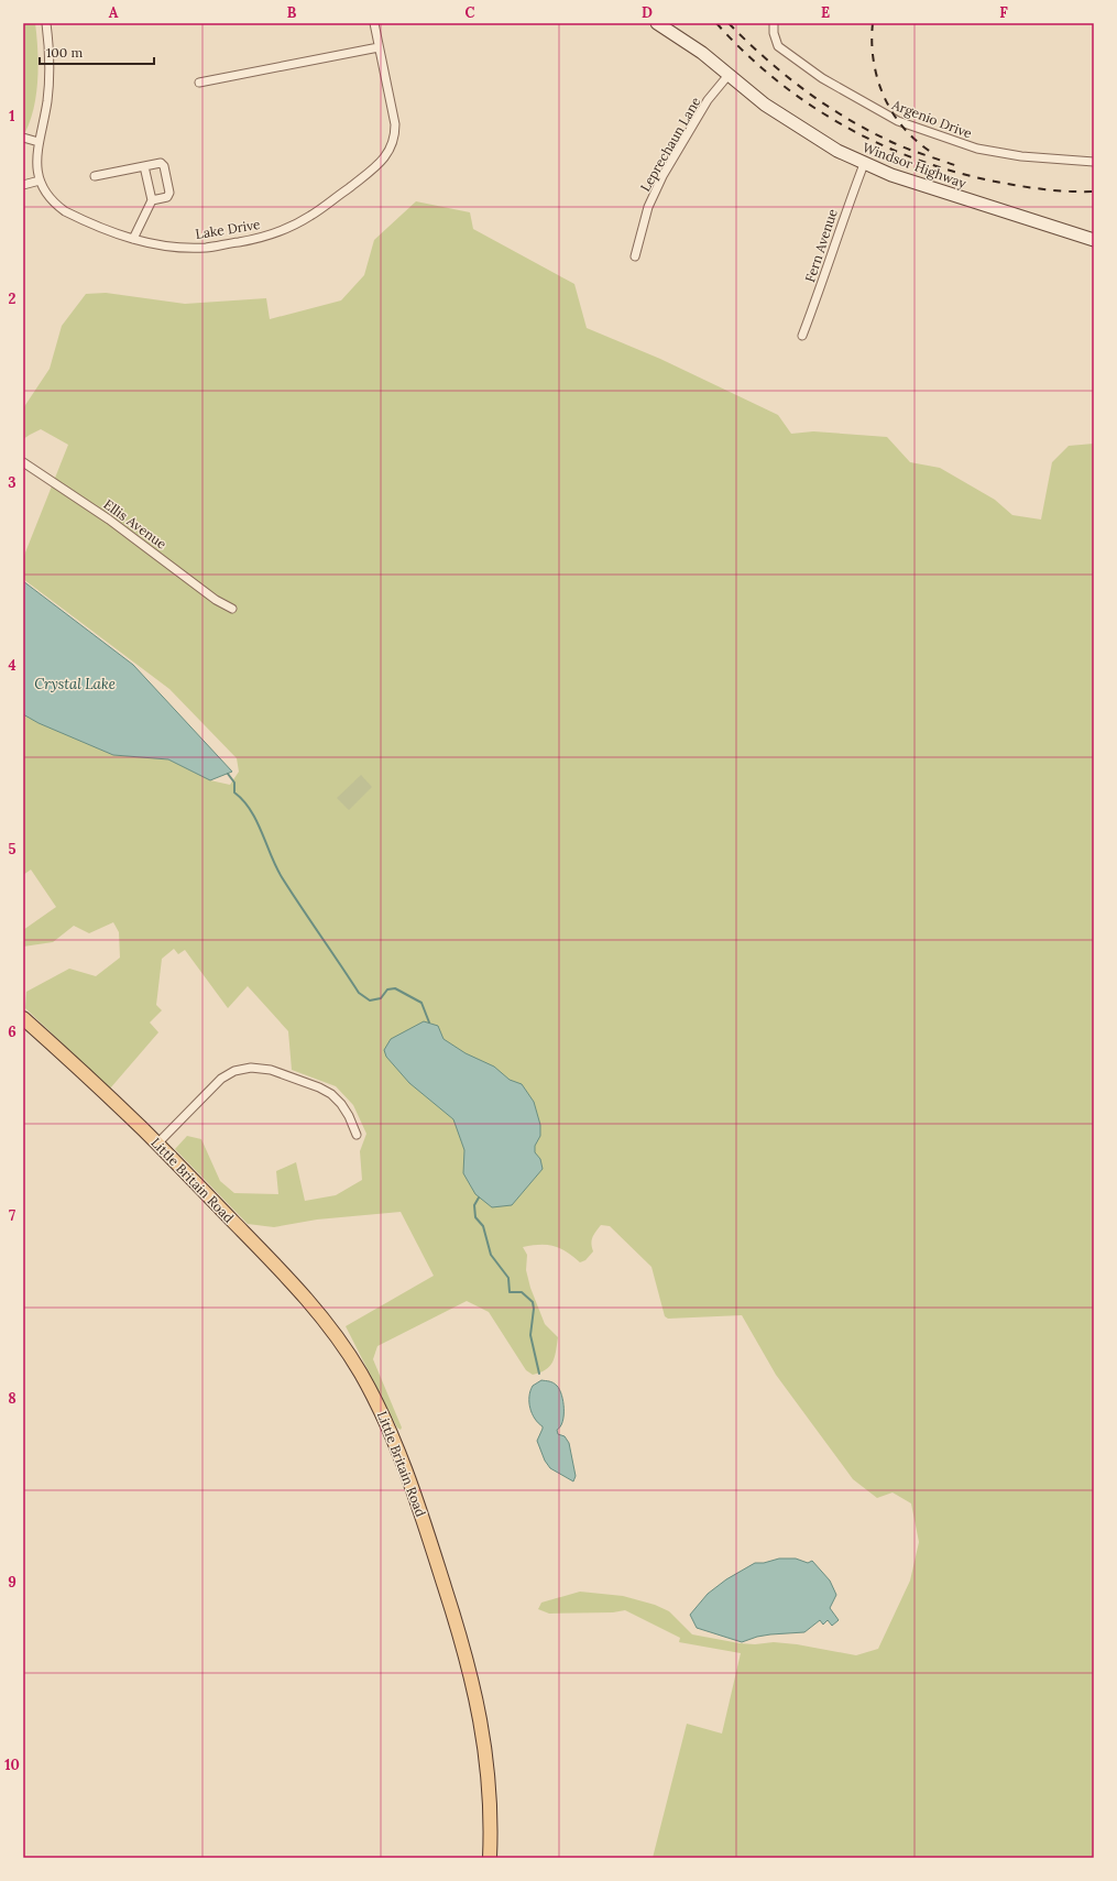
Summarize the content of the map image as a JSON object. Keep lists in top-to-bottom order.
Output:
{
  "streets": {
    "main road": ["Windsor Highway", "Little Britain Road"],
    "street": [
      "Argenio Drive",
      "Leprechaun Lane",
      "Lake Drive",
      "Fern Avenue",
      "Ellis Avenue"
    ]
  },
  "crossings": [
    ["Leprechaun Lane", "Windsor Highway"],
    ["Windsor Highway", "Fern Avenue"]
  ],
  "water": ["Crystal Lake"],
  "scale_bar": "100 m",
  "grid": {
    "columns": [
      "A",
      "B",
      "C",
      "D",
      "E",
      "F"
    ],
    "rows": [
      "1",
      "2",
      "3",
      "4",
      "5",
      "6",
      "7",
      "8",
      "9",
      "10"
    ]
  }
}
